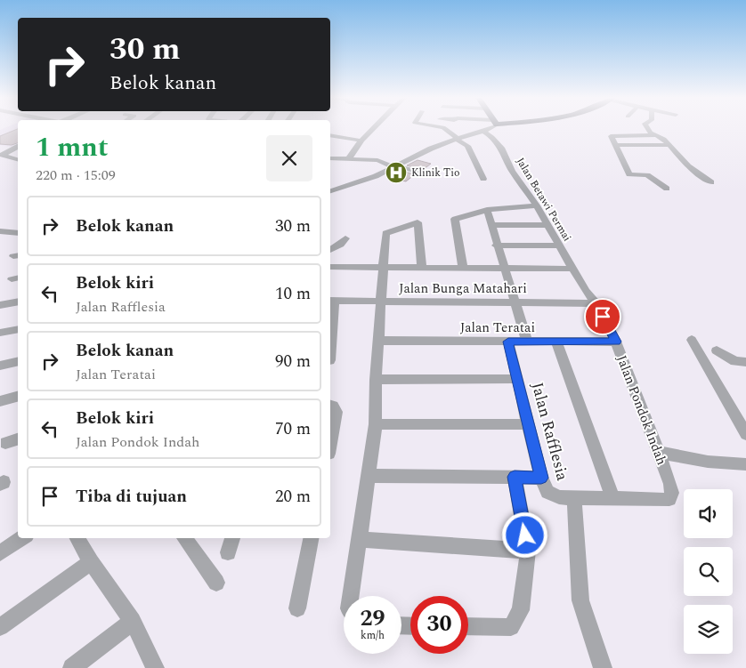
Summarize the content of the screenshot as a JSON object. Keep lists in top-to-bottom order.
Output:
{
  "streets": {
    "street": [
      "Jalan Betawi Permai",
      "Jalan Bunga Matahari",
      "Jalan Teratai",
      "Jalan Pondok Indah",
      "Jalan Rafflesia"
    ]
  },
  "crossings": [
    ["Jalan Betawi Permai", "Jalan Bunga Matahari"],
    ["Jalan Betawi Permai", "Jalan Pondok Indah"],
    ["Jalan Bunga Matahari", "Jalan Pondok Indah"],
    ["Jalan Teratai", "Jalan Pondok Indah"],
    ["Jalan Teratai", "Jalan Rafflesia"],
    ["Jalan Pondok Indah", "Jalan Rafflesia"]
  ],
  "places": {
    "hospital": ["Klinik Tio"]
  },
  "page": {
    "turn": ["30 m", "Belok kanan"],
    "heading": ["1 mnt", "220 m · 15:09"],
    "list": [
      {
        "name": "Belok kanan",
        "value": "30 m"
      },
      {
        "name": "Belok kiri",
        "note": "Jalan Rafflesia",
        "value": "10 m"
      },
      {
        "name": "Belok kanan",
        "note": "Jalan Teratai",
        "value": "90 m"
      },
      {
        "name": "Belok kiri",
        "note": "Jalan Pondok Indah",
        "value": "70 m"
      },
      {
        "name": "Tiba di tujuan",
        "value": "20 m"
      }
    ],
    "speed": "29 km/h",
    "limit": "30"
  }
}
